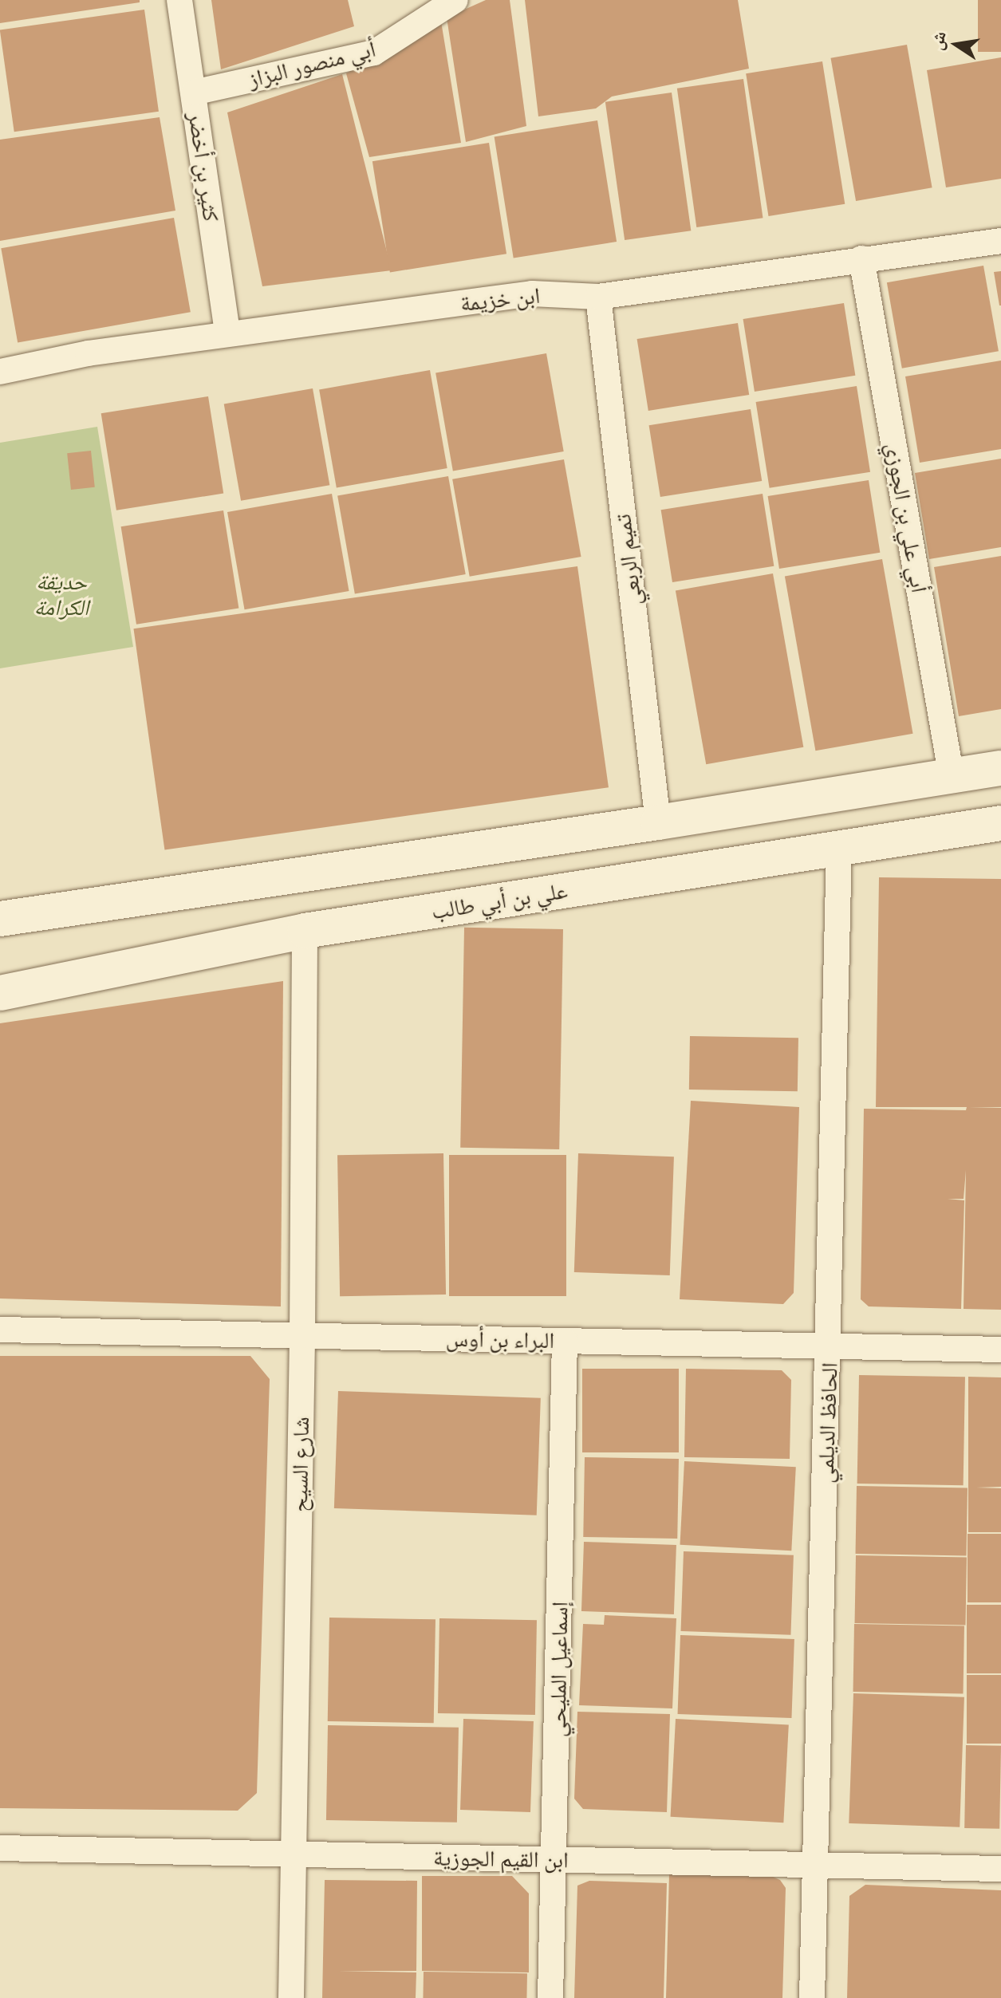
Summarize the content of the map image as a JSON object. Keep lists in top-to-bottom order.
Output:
{
  "streets": {
    "main road": ["علي بن أبي طالب"],
    "street": [
      "أبي منصور البزاز",
      "كثير بن أخضر",
      "ابن خزيمة",
      "أبي علي بن الجوزي",
      "تميم الربعي",
      "البراء بن أوس",
      "الحافظ الديلمي",
      "شارع السيح",
      "إسماعيل المليحي",
      "ابن القيم الجوزية"
    ]
  },
  "crossings": [
    ["أبي منصور البزاز", "كثير بن أخضر"],
    ["كثير بن أخضر", "ابن خزيمة"],
    ["ابن خزيمة", "أبي علي بن الجوزي"],
    ["ابن خزيمة", "تميم الربعي"],
    ["علي بن أبي طالب", "الحافظ الديلمي"],
    ["علي بن أبي طالب", "شارع السيح"],
    ["البراء بن أوس", "الحافظ الديلمي"],
    ["البراء بن أوس", "شارع السيح"],
    ["البراء بن أوس", "إسماعيل المليحي"],
    ["الحافظ الديلمي", "ابن القيم الجوزية"],
    ["شارع السيح", "ابن القيم الجوزية"],
    ["إسماعيل المليحي", "ابن القيم الجوزية"]
  ],
  "parks": ["حديقة الكرامة"],
  "north": "left"
}
